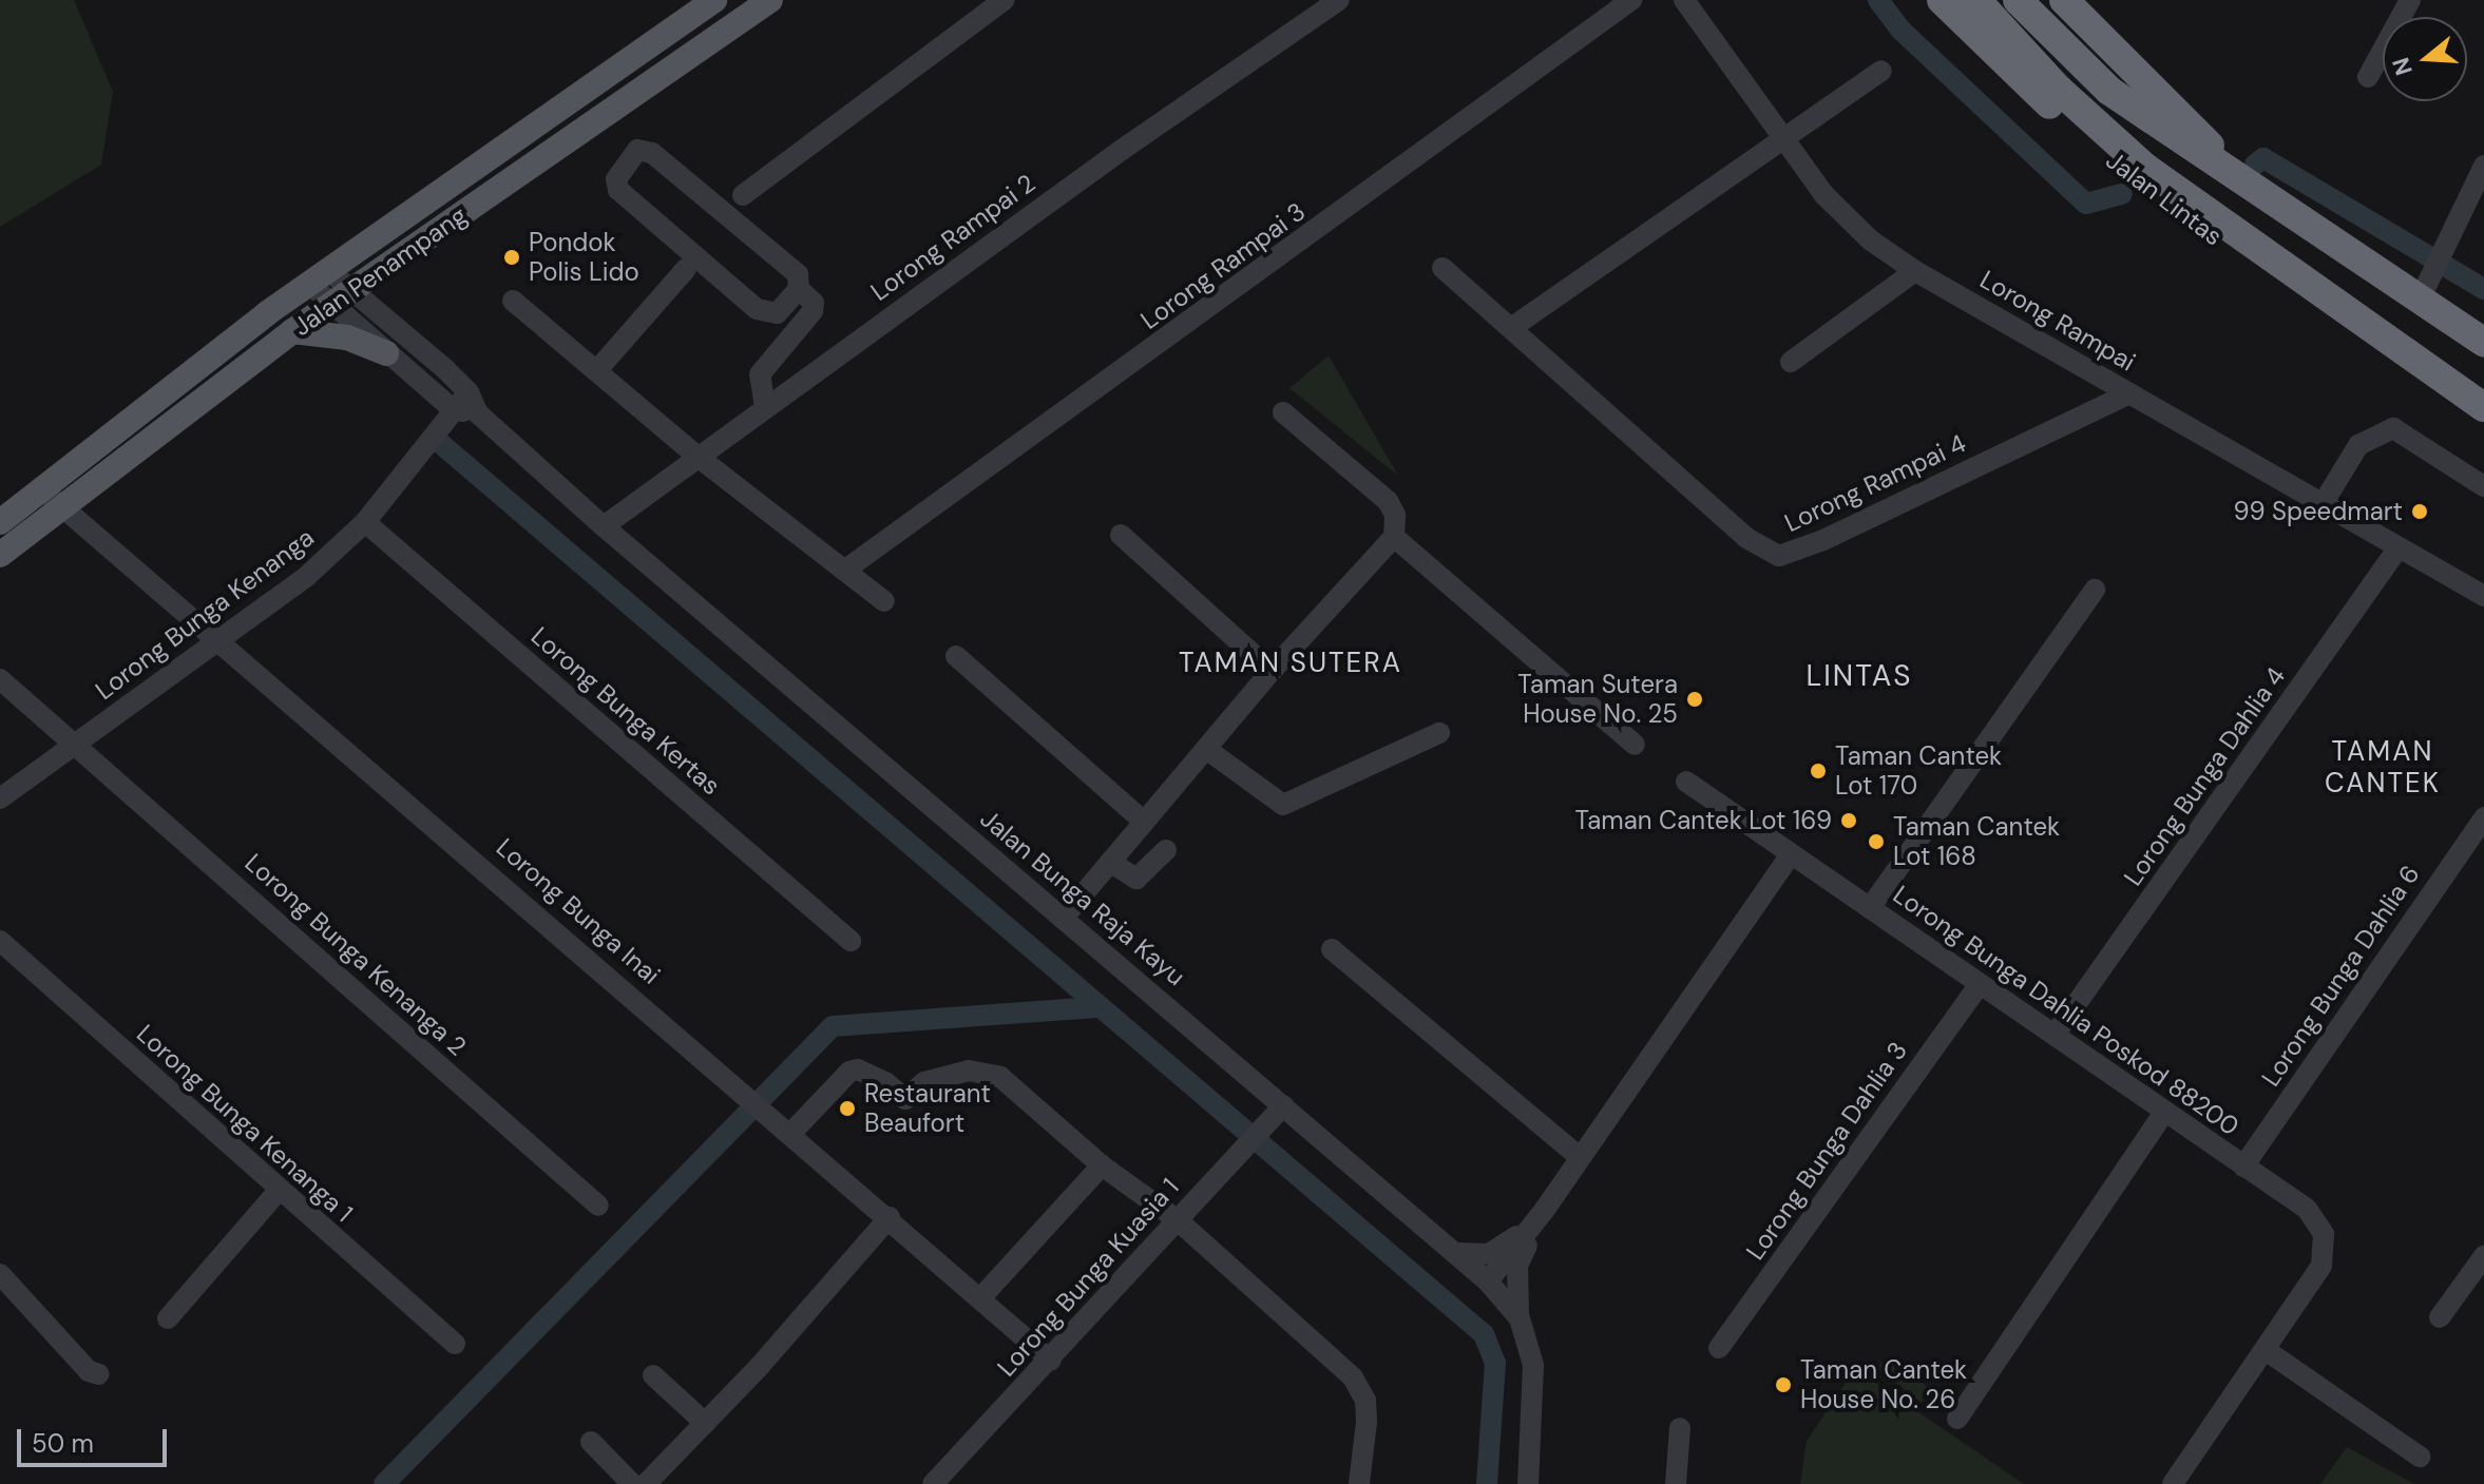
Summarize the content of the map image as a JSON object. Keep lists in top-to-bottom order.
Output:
{
  "streets": {
    "highway": ["Jalan Lintas"],
    "main road": ["Jalan Penampang"],
    "street": [
      "Lorong Rampai 2",
      "Lorong Rampai 3",
      "Lorong Rampai",
      "Lorong Rampai 4",
      "Lorong Bunga Kenanga",
      "Lorong Bunga Kertas",
      "Lorong Bunga Dahlia 4",
      "Jalan Bunga Raja Kayu",
      "Lorong Bunga Inai",
      "Lorong Bunga Kenanga 2",
      "Lorong Bunga Dahlia 6",
      "Lorong Bunga Dahlia Poskod 88200",
      "Lorong Bunga Kenanga 1",
      "Lorong Bunga Dahlia 3",
      "Lorong Bunga Kuasia 1"
    ]
  },
  "crossings": [
    ["Lorong Rampai 2", "Jalan Bunga Raja Kayu"],
    ["Jalan Penampang", "Jalan Bunga Raja Kayu"],
    ["Jalan Penampang", "Lorong Bunga Inai"],
    ["Lorong Rampai", "Lorong Rampai 4"],
    ["Lorong Rampai", "Lorong Bunga Dahlia 4"],
    ["Lorong Bunga Kenanga", "Lorong Bunga Kertas"],
    ["Lorong Bunga Kenanga", "Jalan Bunga Raja Kayu"],
    ["Lorong Bunga Kenanga", "Lorong Bunga Inai"],
    ["Lorong Bunga Kenanga", "Lorong Bunga Kenanga 2"],
    ["Lorong Bunga Dahlia 4", "Lorong Bunga Dahlia Poskod 88200"],
    ["Jalan Bunga Raja Kayu", "Lorong Bunga Kuasia 1"],
    ["Lorong Bunga Inai", "Lorong Bunga Kuasia 1"],
    ["Lorong Bunga Dahlia 6", "Lorong Bunga Dahlia Poskod 88200"],
    ["Lorong Bunga Dahlia Poskod 88200", "Lorong Bunga Dahlia 3"]
  ],
  "districts": ["TAMAN SUTERA", "LINTAS", "TAMAN CANTEK"],
  "places": [
    "Pondok Polis Lido",
    "99 Speedmart",
    "Taman Sutera House No. 25",
    "Taman Cantek Lot 170",
    "Taman Cantek Lot 169",
    "Taman Cantek Lot 168",
    "Restaurant Beaufort",
    "Taman Cantek House No. 26"
  ],
  "scale_bar": "50 m",
  "north": "left"
}
